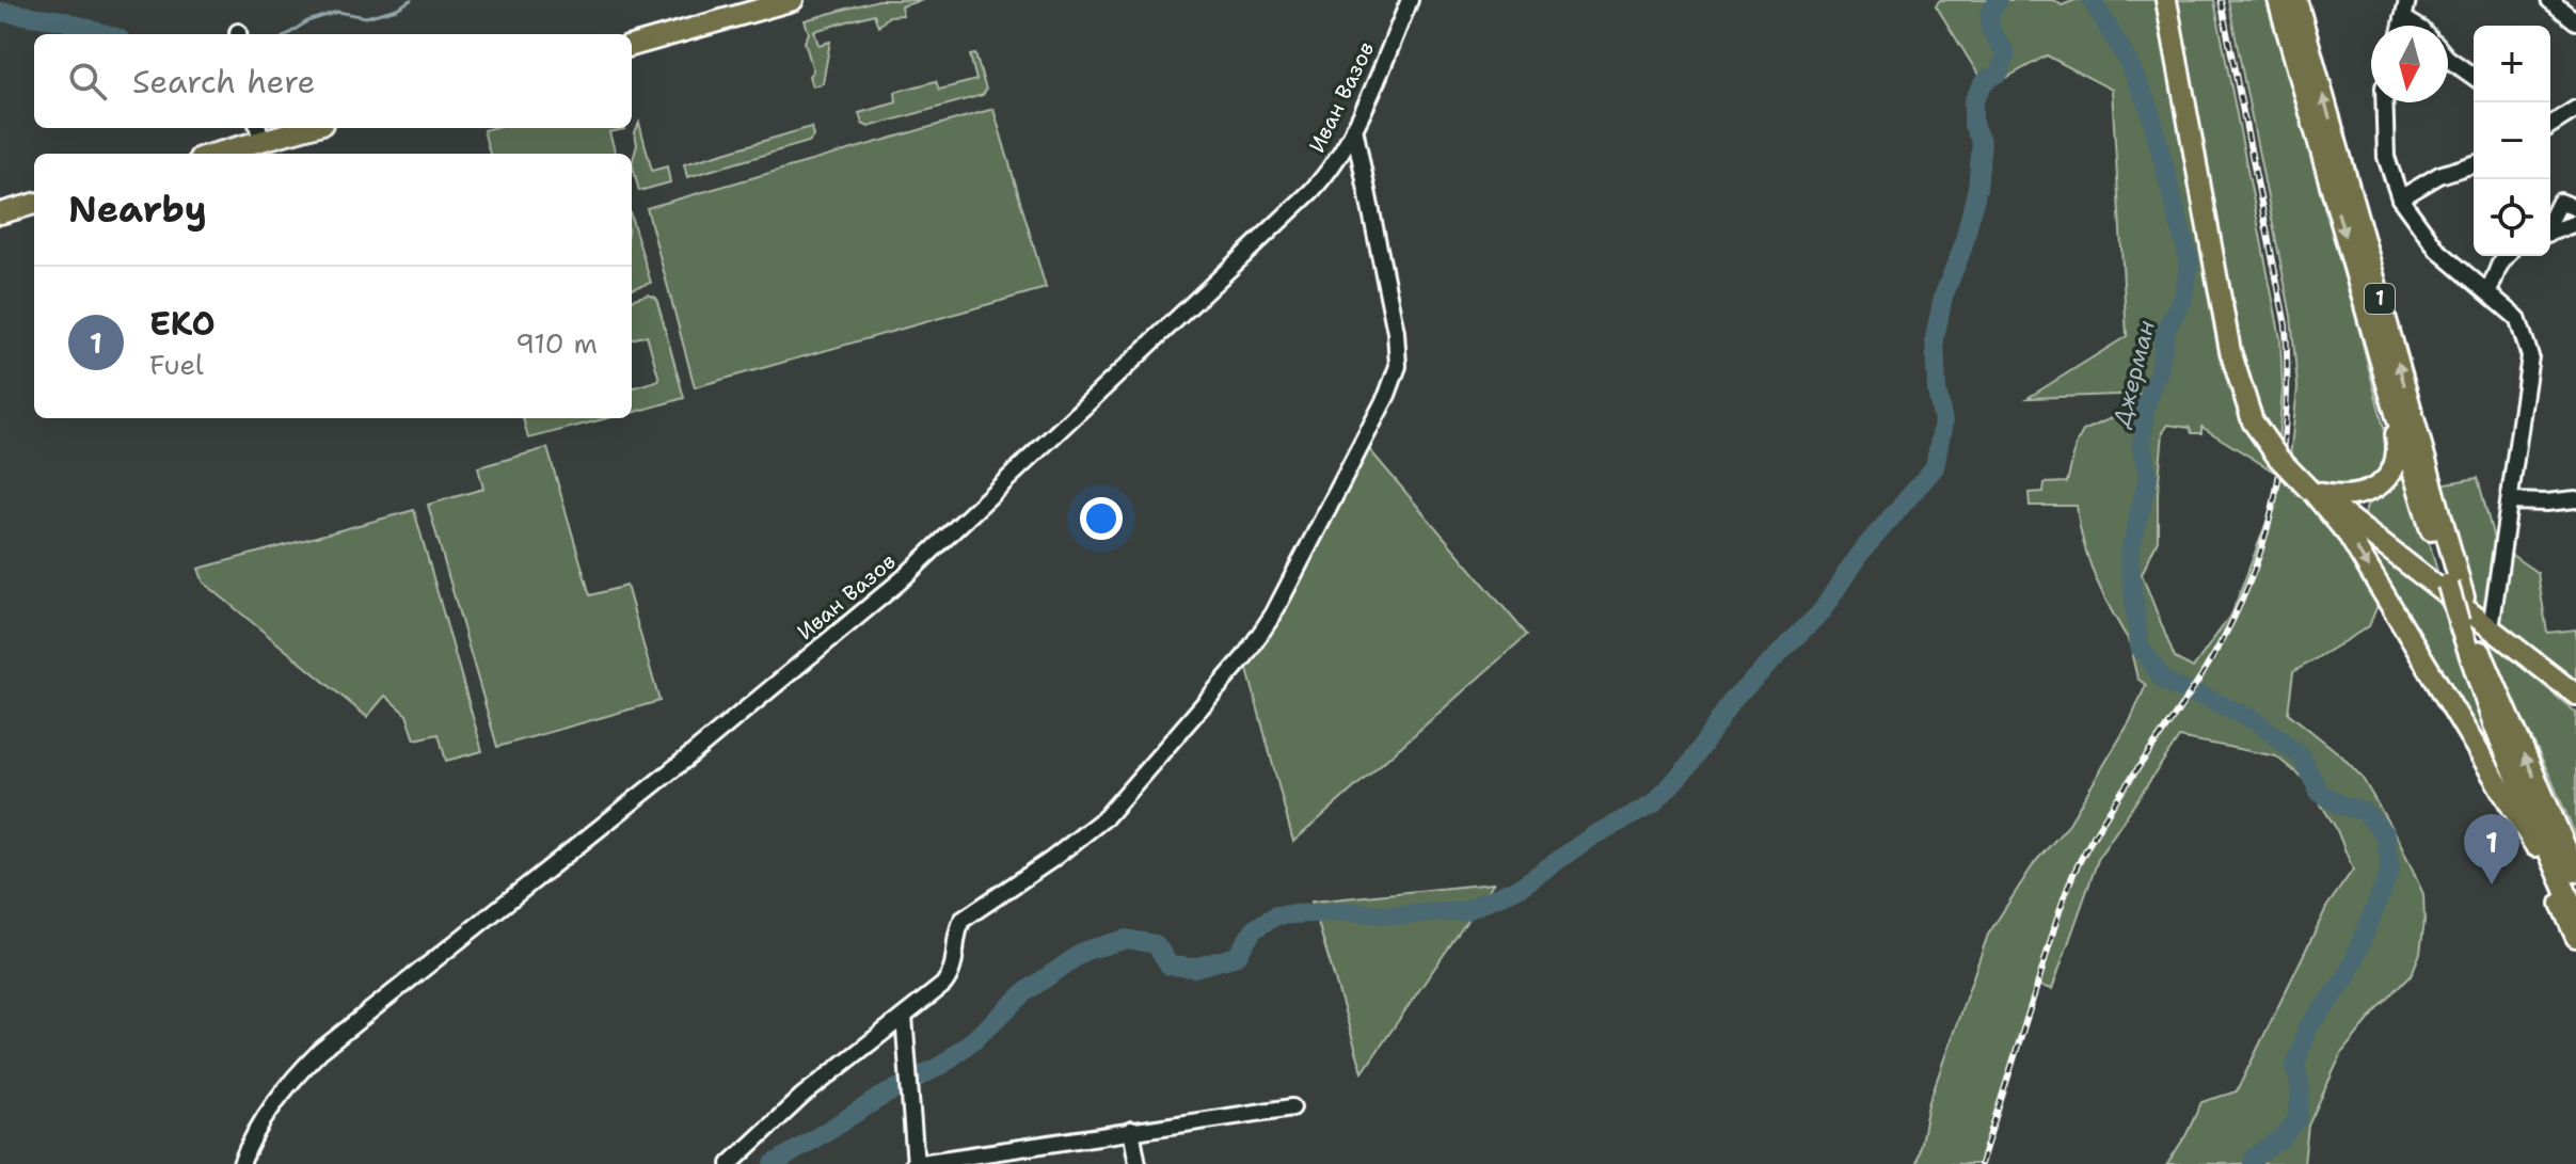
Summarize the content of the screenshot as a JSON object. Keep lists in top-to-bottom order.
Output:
{
  "streets": {
    "main road": ["1"],
    "street": ["Иван Вазов"]
  },
  "water": ["Джерман"],
  "north": "bottom",
  "page": {
    "map_buttons": ["+", "−"],
    "search": "Search here",
    "heading": "Nearby",
    "list": [
      {
        "mark": "1",
        "name": "EKO",
        "note": "Fuel",
        "value": "910 m"
      }
    ],
    "pins": "1"
  }
}
